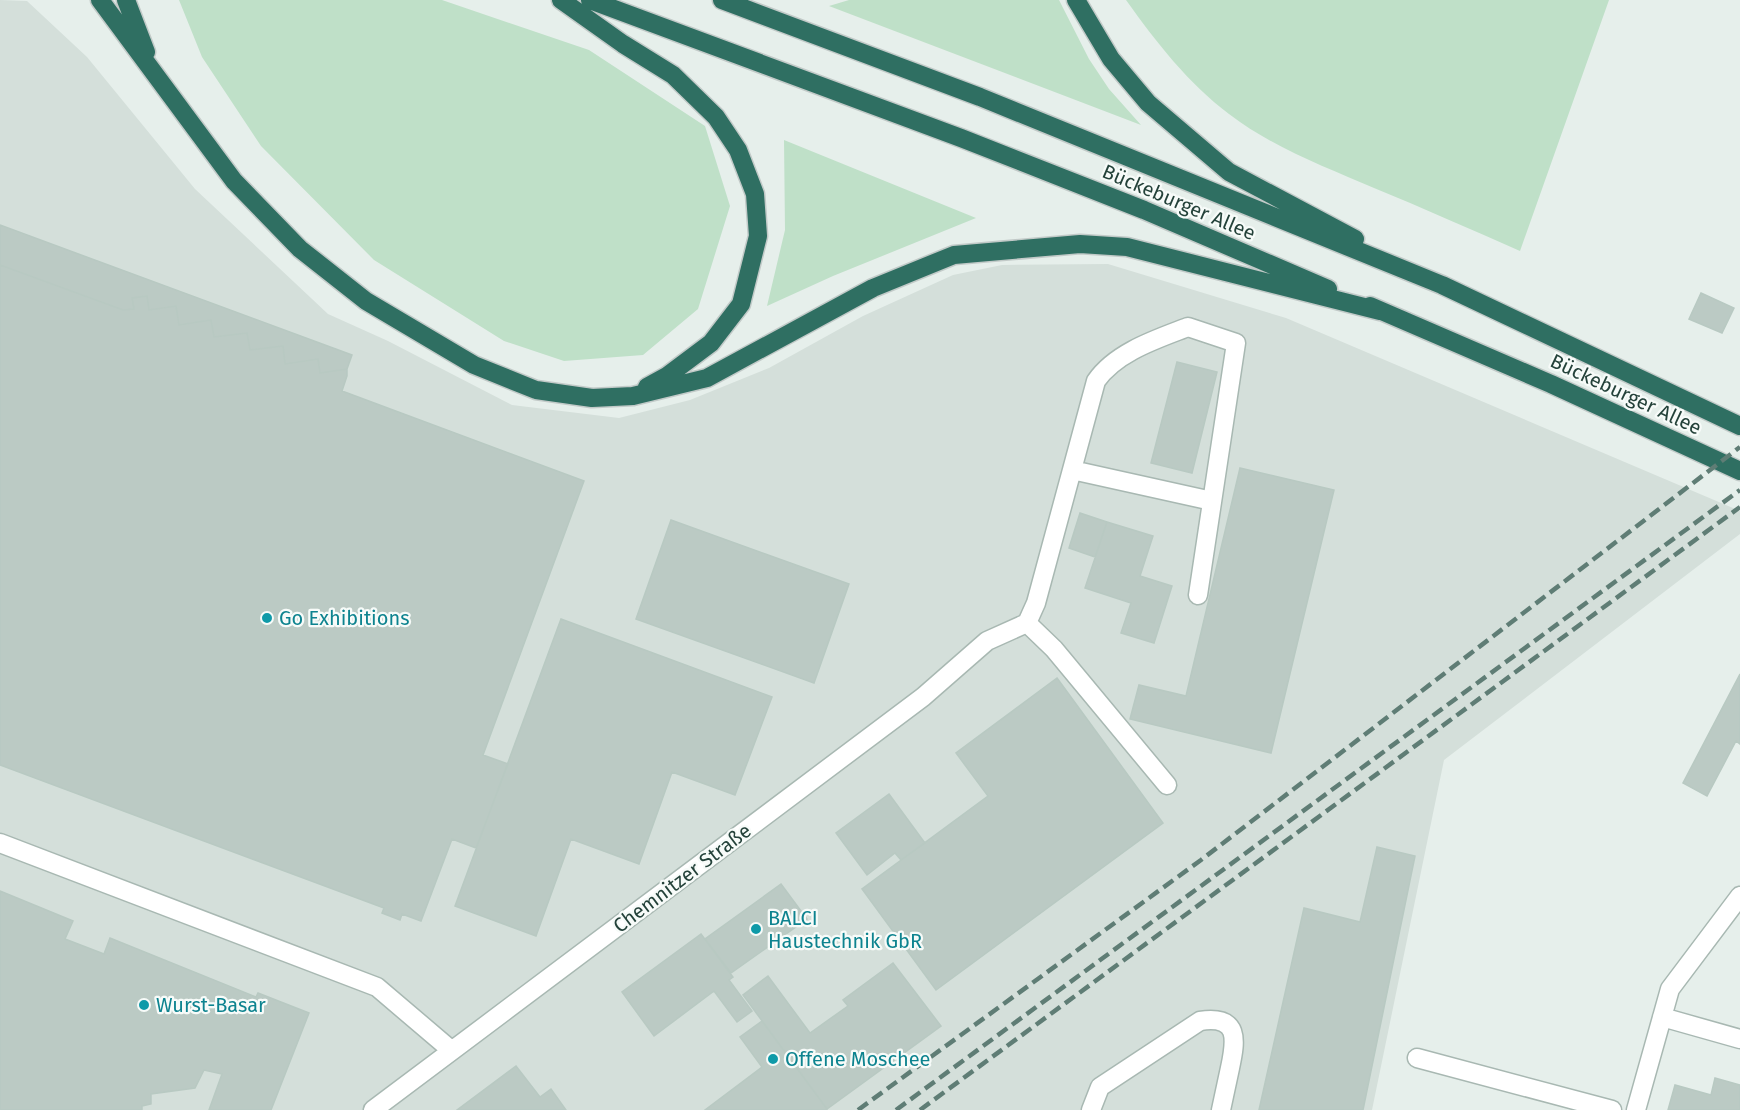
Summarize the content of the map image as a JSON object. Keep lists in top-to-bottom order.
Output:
{
  "streets": {
    "highway": ["Bückeburger Allee"],
    "street": ["Chemnitzer Straße"]
  },
  "places": [
    "Go Exhibitions",
    "BALCI Haustechnik GbR",
    "Wurst-Basar",
    "Offene Moschee"
  ]
}
